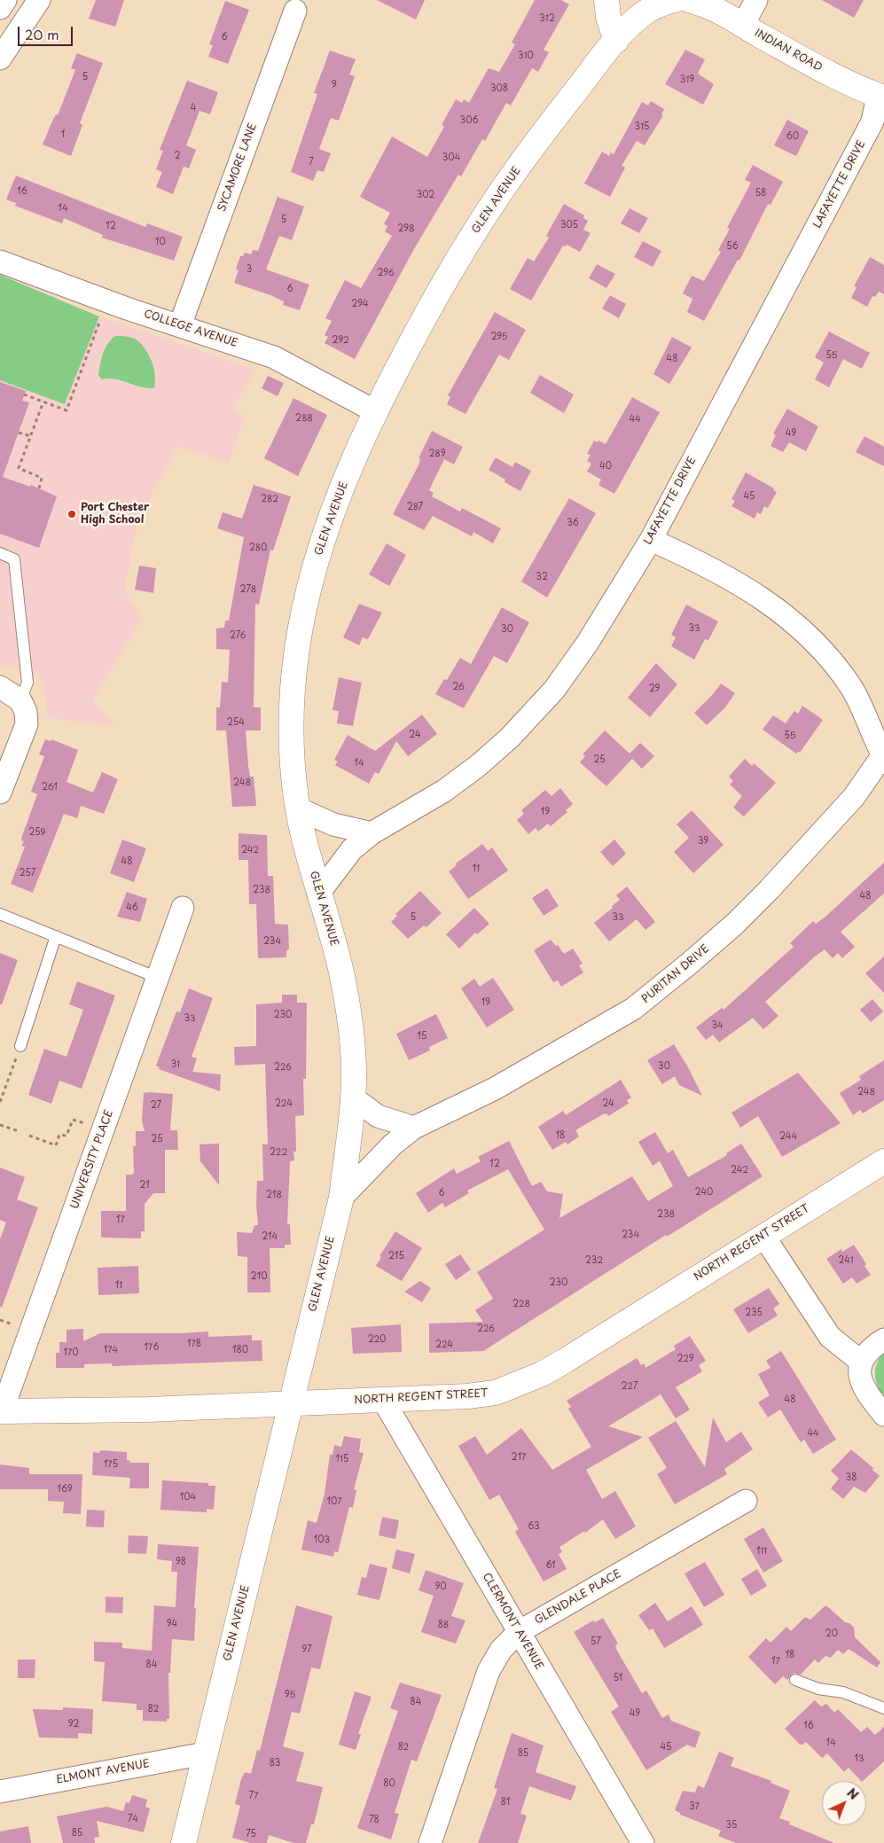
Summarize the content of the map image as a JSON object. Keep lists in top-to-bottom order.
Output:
{
  "streets": {
    "street": [
      "INDIAN ROAD",
      "SYCAMORE LANE",
      "LAFAYETTE DRIVE",
      "GLEN AVENUE",
      "COLLEGE AVENUE",
      "PURITAN DRIVE",
      "UNIVERSITY PLACE",
      "NORTH REGENT STREET",
      "GLENDALE PLACE",
      "CLERMONT AVENUE",
      "ELMONT AVENUE"
    ]
  },
  "crossings": [
    ["INDIAN ROAD", "LAFAYETTE DRIVE"],
    ["INDIAN ROAD", "GLEN AVENUE"],
    ["SYCAMORE LANE", "COLLEGE AVENUE"],
    ["LAFAYETTE DRIVE", "GLEN AVENUE"],
    ["GLEN AVENUE", "COLLEGE AVENUE"],
    ["GLEN AVENUE", "PURITAN DRIVE"],
    ["GLEN AVENUE", "NORTH REGENT STREET"],
    ["GLEN AVENUE", "ELMONT AVENUE"],
    ["UNIVERSITY PLACE", "NORTH REGENT STREET"],
    ["NORTH REGENT STREET", "CLERMONT AVENUE"],
    ["GLENDALE PLACE", "CLERMONT AVENUE"]
  ],
  "places": ["Port Chester High School"],
  "house_numbers": [
    "312",
    "6",
    "310",
    "5",
    "319",
    "9",
    "308",
    "4",
    "306",
    "315",
    "1",
    "60",
    "2",
    "304",
    "7",
    "16",
    "58",
    "302",
    "14",
    "5",
    "305",
    "12",
    "298",
    "10",
    "56",
    "3",
    "296",
    "6",
    "294",
    "295",
    "292",
    "55",
    "48",
    "288",
    "44",
    "49",
    "289",
    "40",
    "45",
    "282",
    "287",
    "36",
    "280",
    "32",
    "278",
    "33",
    "30",
    "276",
    "26",
    "29",
    "254",
    "24",
    "55",
    "25",
    "14",
    "248",
    "261",
    "19",
    "259",
    "39",
    "242",
    "48",
    "11",
    "257",
    "238",
    "48",
    "46",
    "5",
    "33",
    "234",
    "19",
    "230",
    "33",
    "34",
    "15",
    "31",
    "30",
    "226",
    "248",
    "224",
    "24",
    "27",
    "18",
    "244",
    "25",
    "222",
    "12",
    "242",
    "21",
    "240",
    "6",
    "218",
    "238",
    "17",
    "234",
    "214",
    "215",
    "232",
    "241",
    "210",
    "230",
    "11",
    "228",
    "235",
    "226",
    "220",
    "178",
    "224",
    "176",
    "174",
    "180",
    "170",
    "229",
    "227",
    "48",
    "44",
    "217",
    "115",
    "175",
    "38",
    "169",
    "104",
    "107",
    "63",
    "103",
    "111",
    "98",
    "61",
    "90",
    "94",
    "88",
    "20",
    "57",
    "97",
    "18",
    "17",
    "84",
    "51",
    "95",
    "84",
    "82",
    "49",
    "92",
    "16",
    "14",
    "82",
    "45",
    "85",
    "13",
    "83",
    "80",
    "77",
    "81",
    "37",
    "74",
    "78",
    "35",
    "85",
    "75"
  ],
  "scale_bar": "20 m",
  "north": "top right"
}
